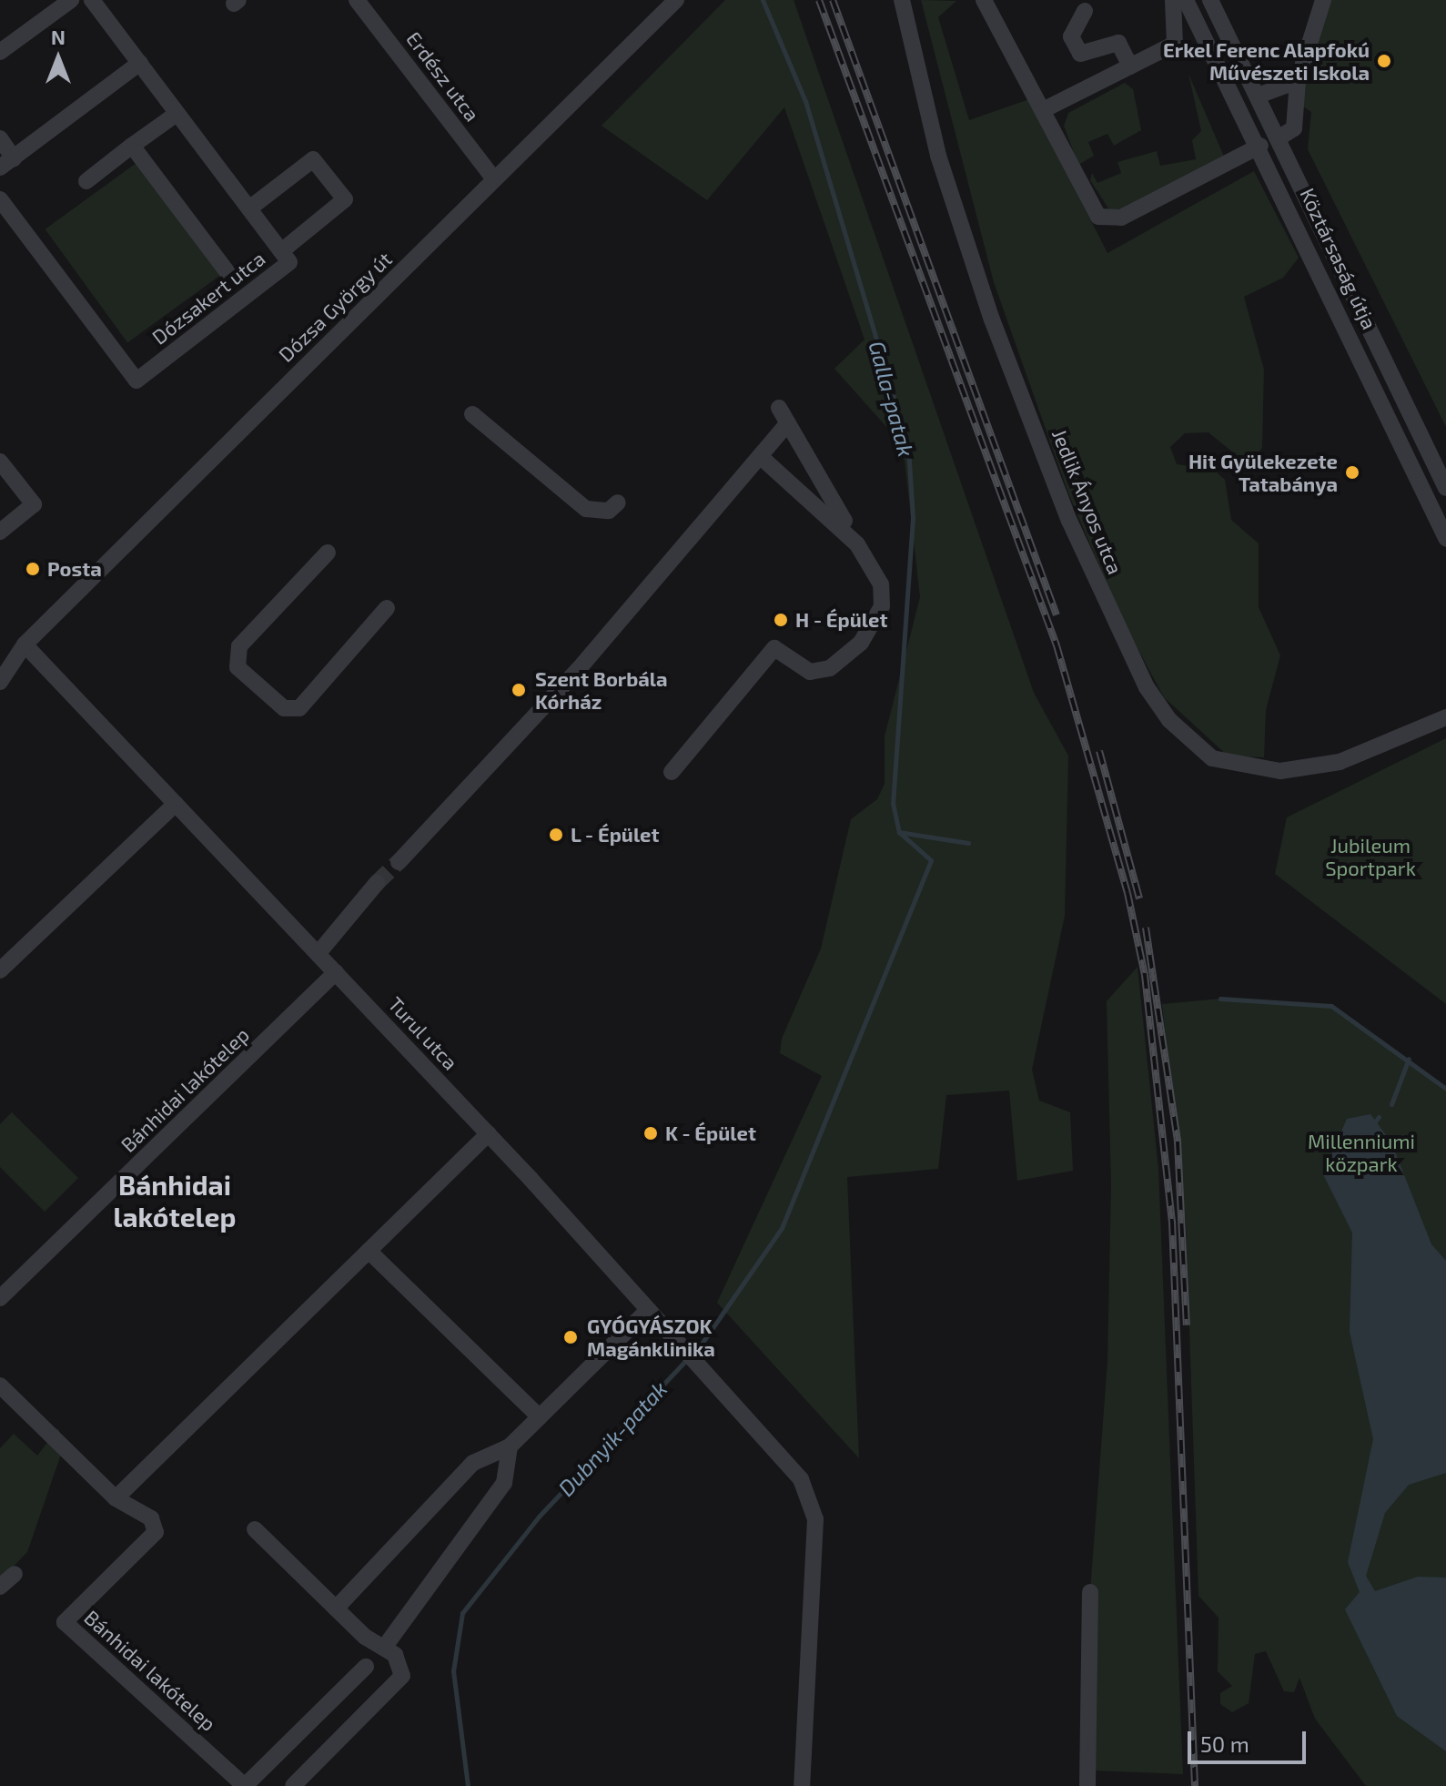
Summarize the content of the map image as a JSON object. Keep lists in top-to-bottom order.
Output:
{
  "streets": {
    "street": [
      "Erdész utca",
      "Köztársaság útja",
      "Dózsakert utca",
      "Dózsa György út",
      "Jedlik Ányos utca",
      "Turul utca",
      "Bánhidai lakótelep"
    ]
  },
  "crossings": [
    ["Erdész utca", "Dózsa György út"],
    ["Dózsa György út", "Turul utca"],
    ["Turul utca", "Bánhidai lakótelep"]
  ],
  "districts": ["Bánhidai lakótelep"],
  "water": ["Galla-patak", "Dubnyik-patak"],
  "parks": ["Jubileum Sportpark", "Millenniumi közpark"],
  "places": [
    "Erkel Ferenc Alapfokú Művészeti Iskola",
    "Hit Gyülekezete Tatabánya",
    "Posta",
    "H - Épület",
    "Szent Borbála Kórház",
    "L - Épület",
    "K - Épület",
    "GYÓGYÁSZOK Magánklinika"
  ],
  "scale_bar": "50 m",
  "north": "top"
}
